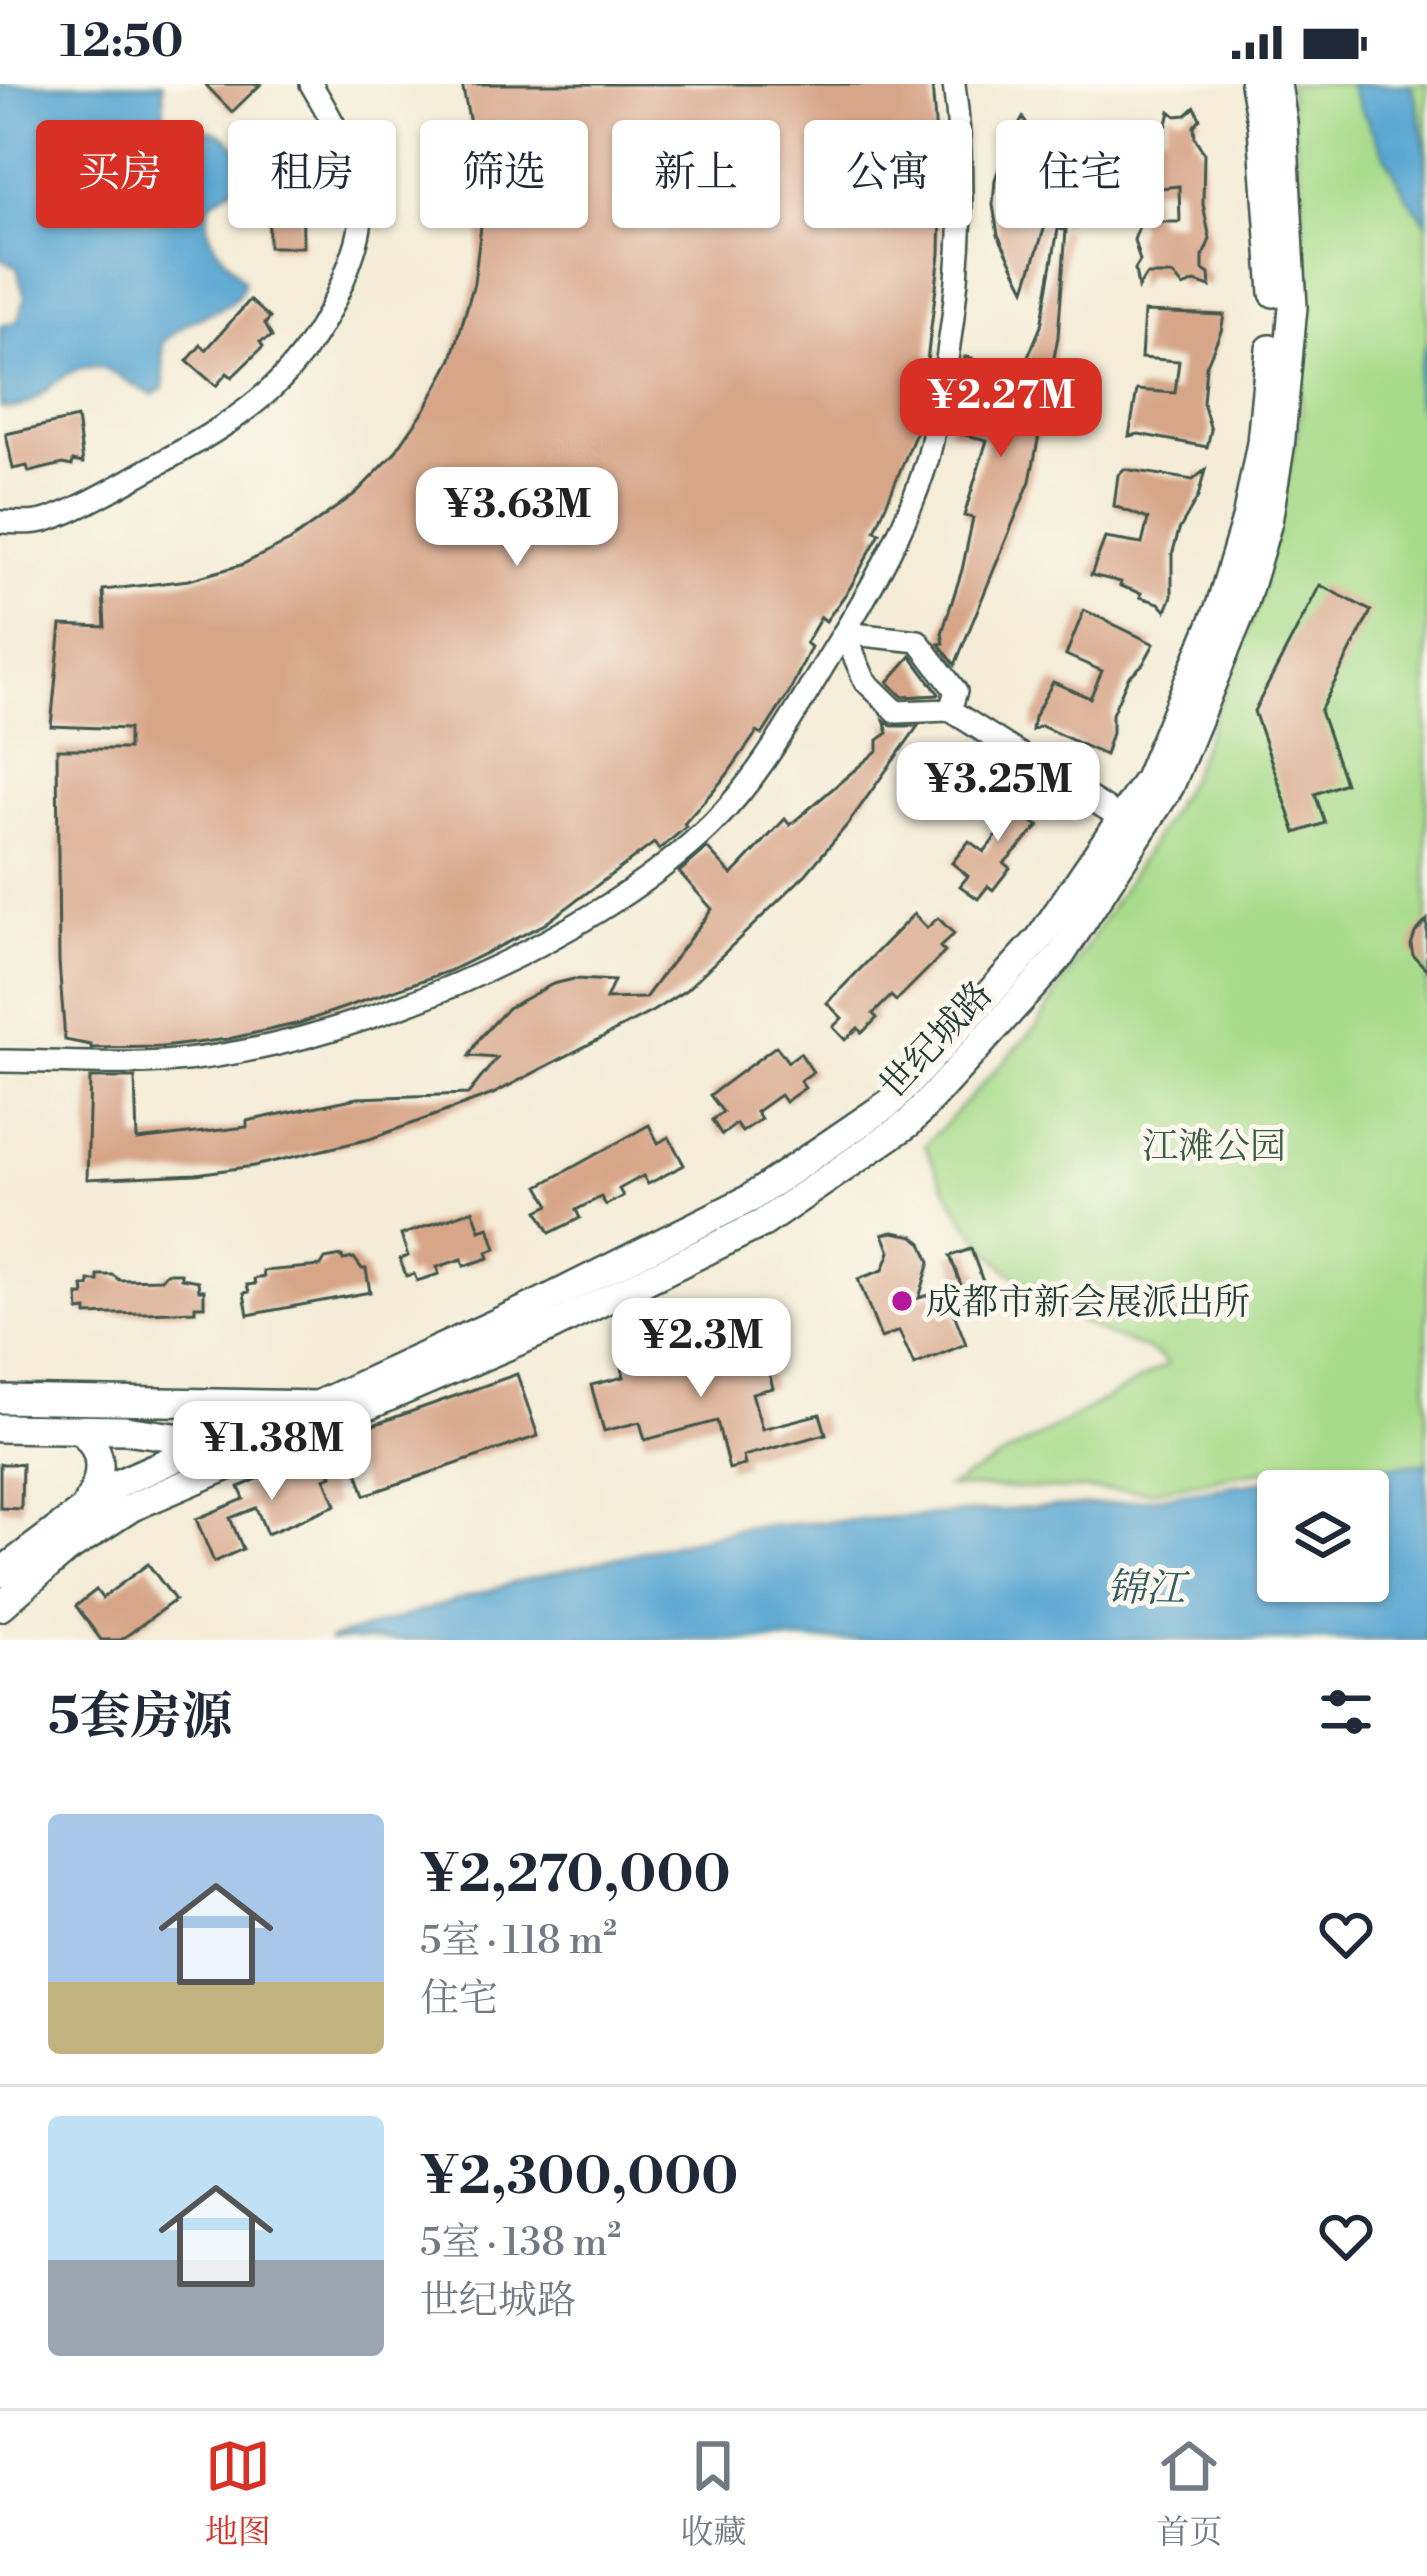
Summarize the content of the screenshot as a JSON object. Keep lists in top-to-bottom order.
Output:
{
  "streets": {
    "main road": ["世纪城路"]
  },
  "water": ["锦江"],
  "parks": ["江滩公园"],
  "places": ["成都市新会展派出所"],
  "page": {
    "status": "12:50",
    "chip": [
      "买房",
      "租房",
      "筛选",
      "新上",
      "公寓",
      "住宅"
    ],
    "price": [
      "¥2.27M",
      "¥3.63M",
      "¥3.25M",
      "¥2.3M",
      "¥1.38M"
    ],
    "heading": "5套房源",
    "list": [
      {
        "name": "¥2,270,000",
        "note": "5室 · 118 m² · 住宅"
      },
      {
        "name": "¥2,300,000",
        "note": "5室 · 138 m² · 世纪城路"
      }
    ],
    "tabs": ["地图", "收藏", "首页"]
  }
}
